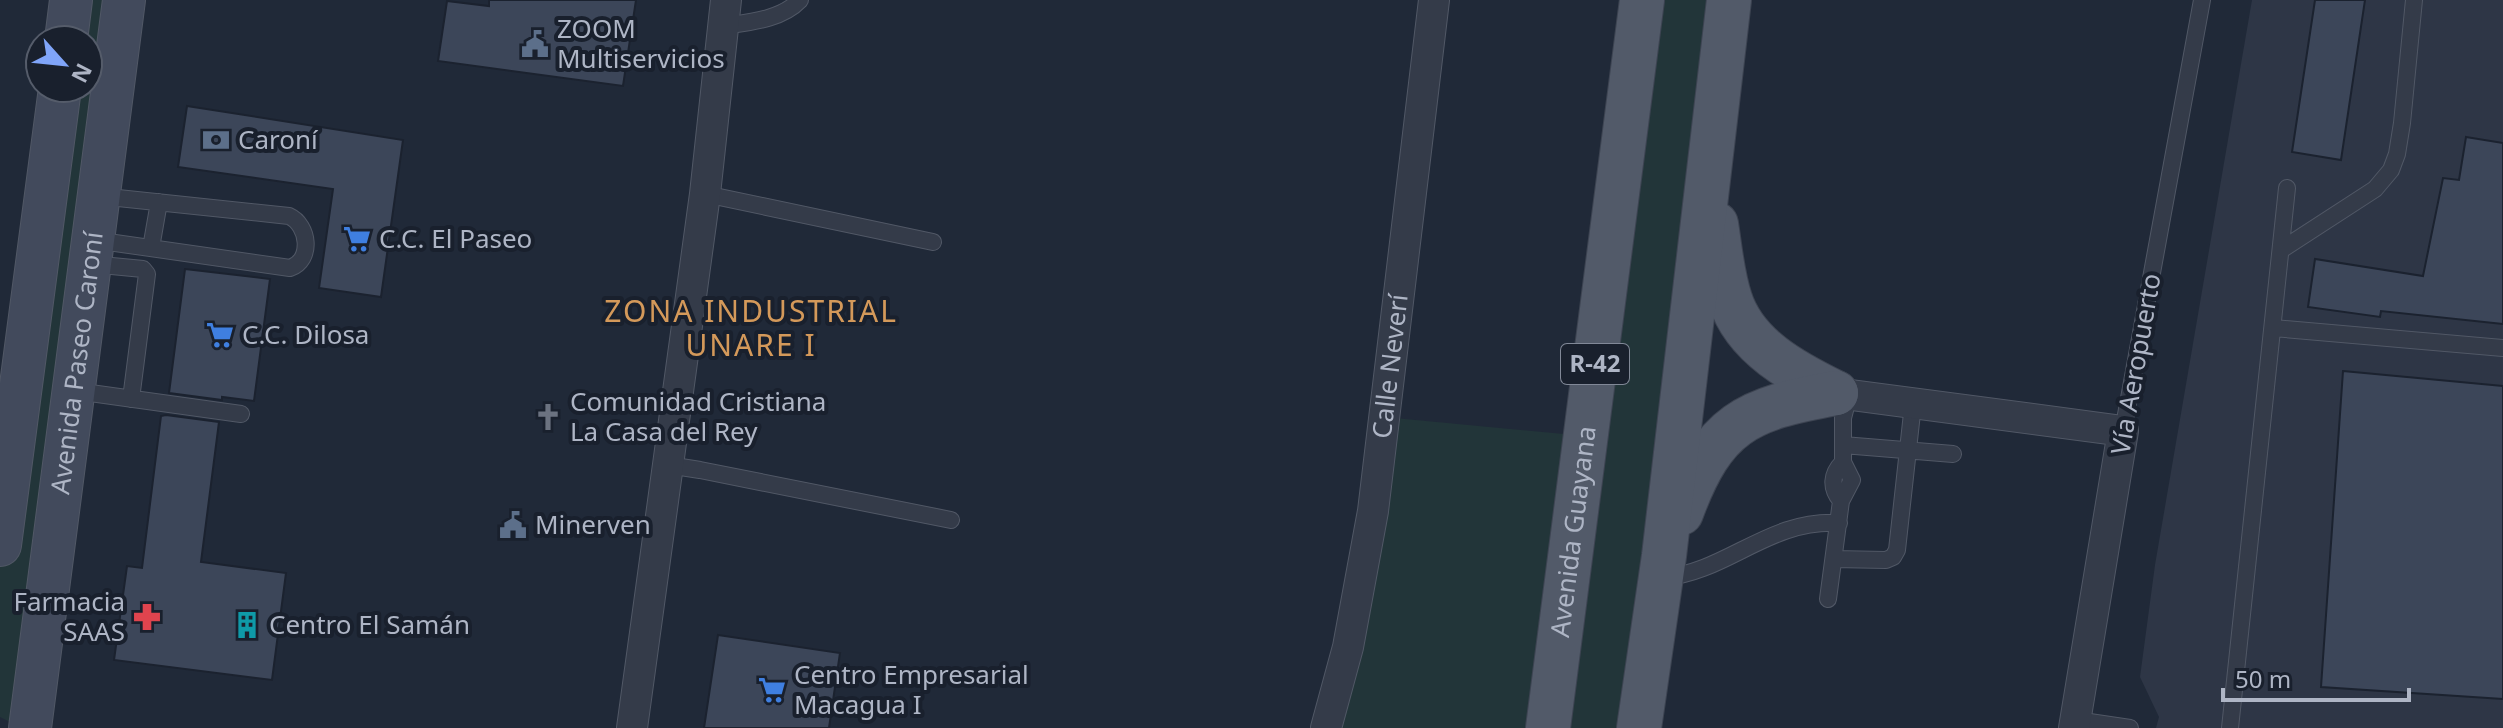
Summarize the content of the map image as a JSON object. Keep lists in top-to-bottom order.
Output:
{
  "streets": {
    "main road": ["R-42", "Avenida Guayana"],
    "street": ["Avenida Paseo Caroní", "Vía Aeropuerto", "Calle Neverí"]
  },
  "districts": ["ZONA INDUSTRIAL UNARE I"],
  "places": {
    "public building": ["ZOOM Multiservicios", "Minerven"],
    "bank": ["Caroní"],
    "supermarket": ["C.C. El Paseo", "C.C. Dilosa", "Centro Empresarial Macagua I"],
    "church": ["Comunidad Cristiana La Casa del Rey"],
    "pharmacy": ["Farmacia SAAS"],
    "building": ["Centro El Samán"]
  },
  "scale_bar": "50 m",
  "north": "bottom right"
}
